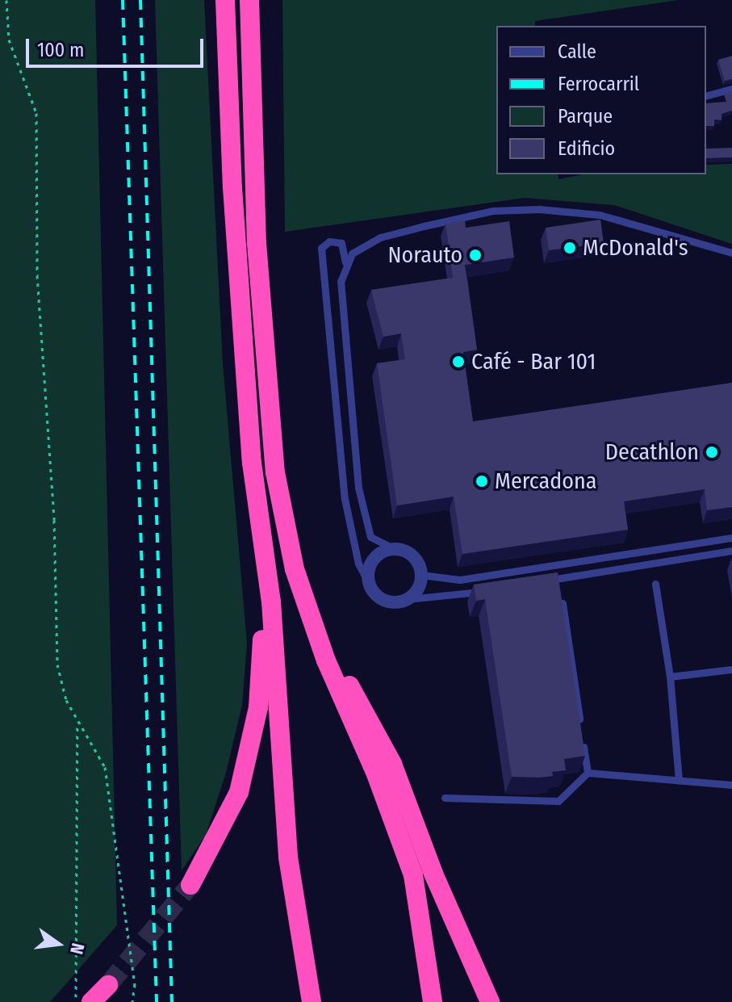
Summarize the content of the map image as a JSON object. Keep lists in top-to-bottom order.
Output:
{
  "places": [
    "McDonald's",
    "Norauto",
    "Café - Bar 101",
    "Decathlon",
    "Mercadona"
  ],
  "legend": [
    "Calle",
    "Ferrocarril",
    "Parque",
    "Edificio"
  ],
  "scale_bar": "100 m",
  "north": "right"
}
